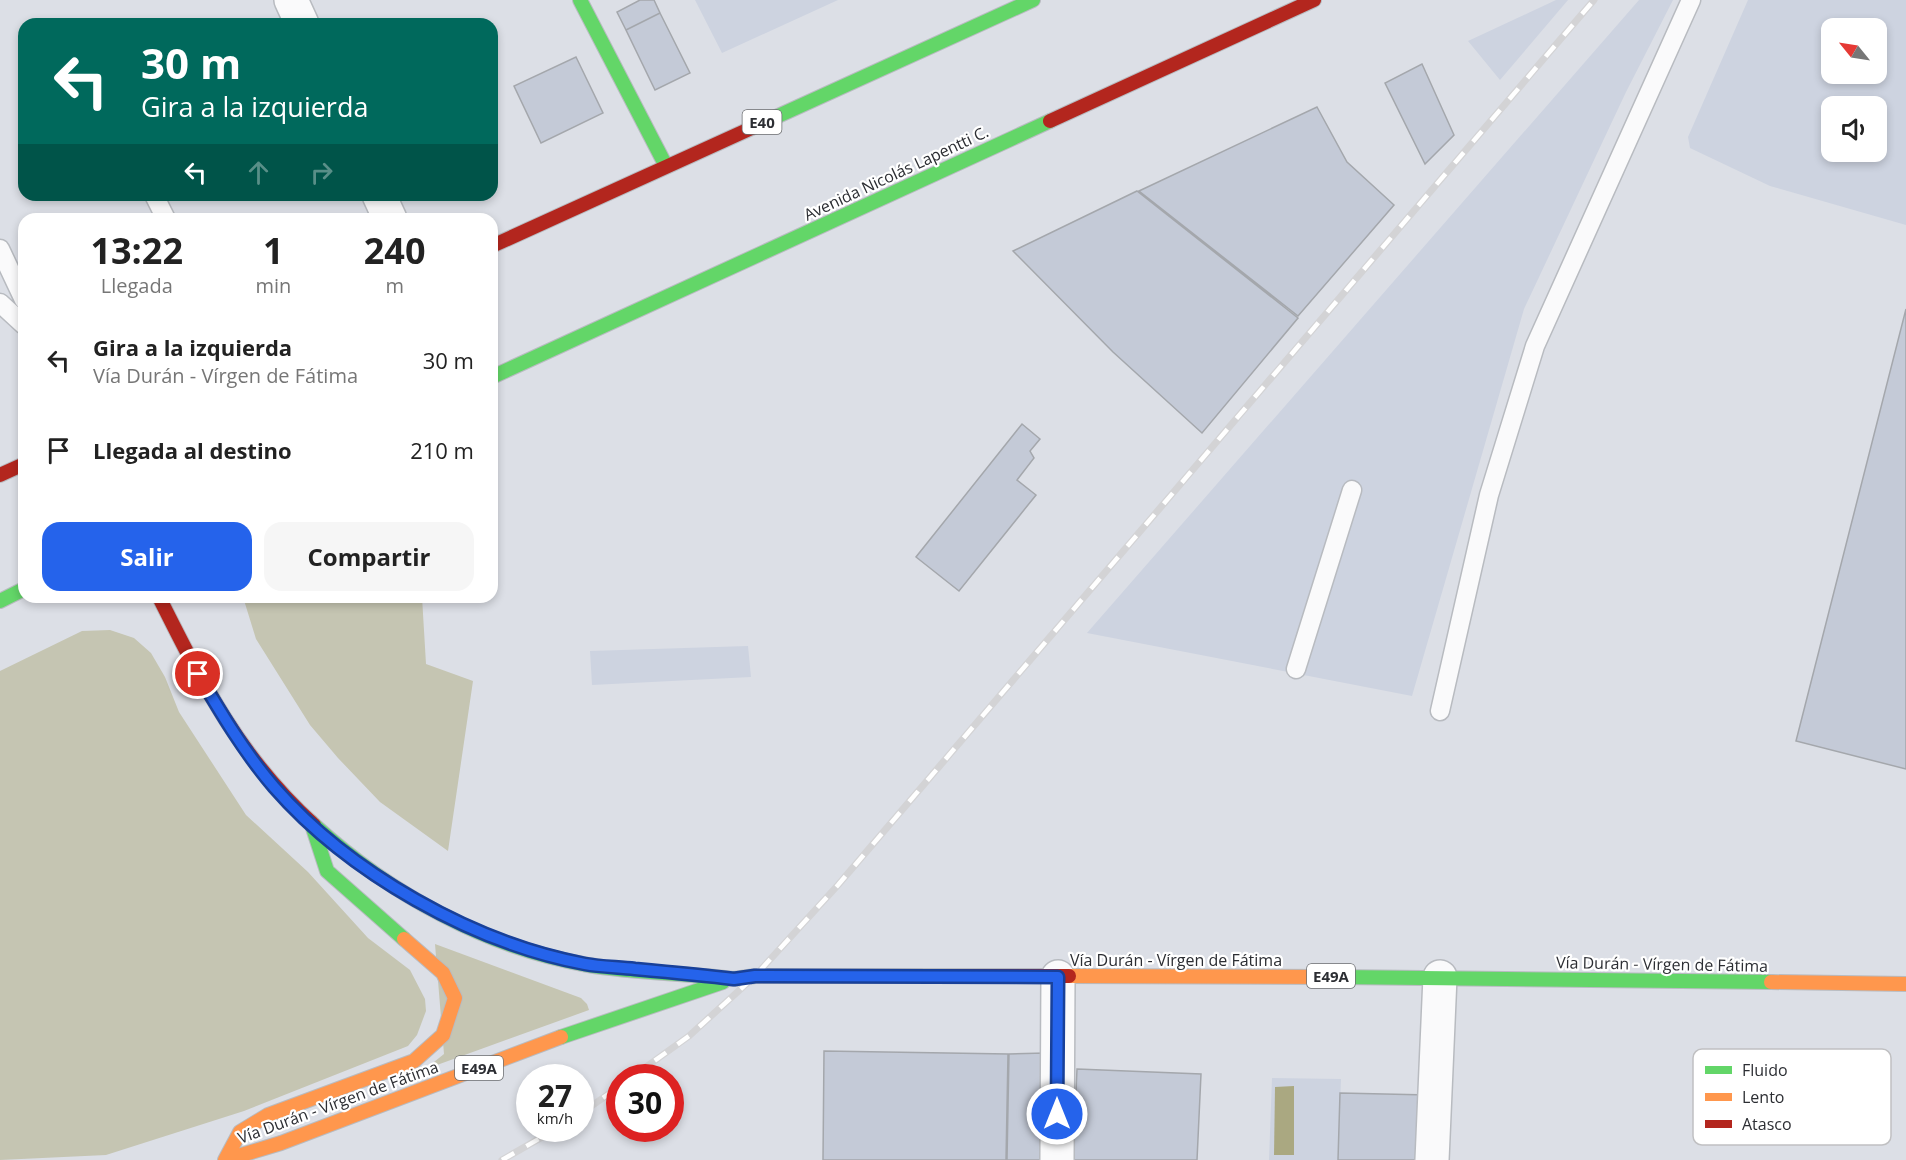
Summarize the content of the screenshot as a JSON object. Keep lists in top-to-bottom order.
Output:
{
  "streets": {
    "main road": [
      "E40",
      "Avenida Nicolás Lapentti C.",
      "Vía Durán - Vírgen de Fátima",
      "E49A"
    ]
  },
  "legend": ["Fluido", "Lento", "Atasco"],
  "north": "top left",
  "page": {
    "turn": ["30 m", "Gira a la izquierda"],
    "eta": [
      "13:22",
      "Llegada",
      "1",
      "min",
      "240",
      "m"
    ],
    "list": [
      {
        "name": "Gira a la izquierda",
        "note": "Vía Durán - Vírgen de Fátima",
        "value": "30 m"
      },
      {
        "name": "Llegada al destino",
        "value": "210 m"
      }
    ],
    "buttons": ["Salir", "Compartir"],
    "speed": "27 km/h",
    "limit": "30"
  }
}
